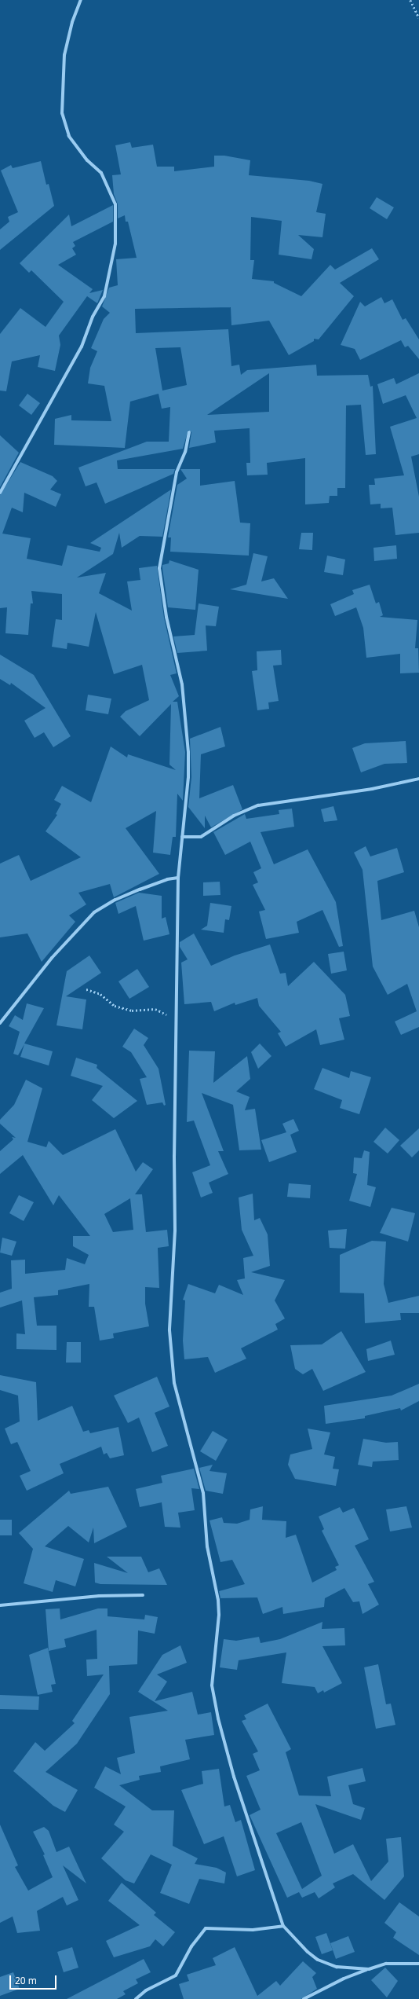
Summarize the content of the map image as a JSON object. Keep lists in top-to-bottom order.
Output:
{
  "scale_bar": "20 m"
}
